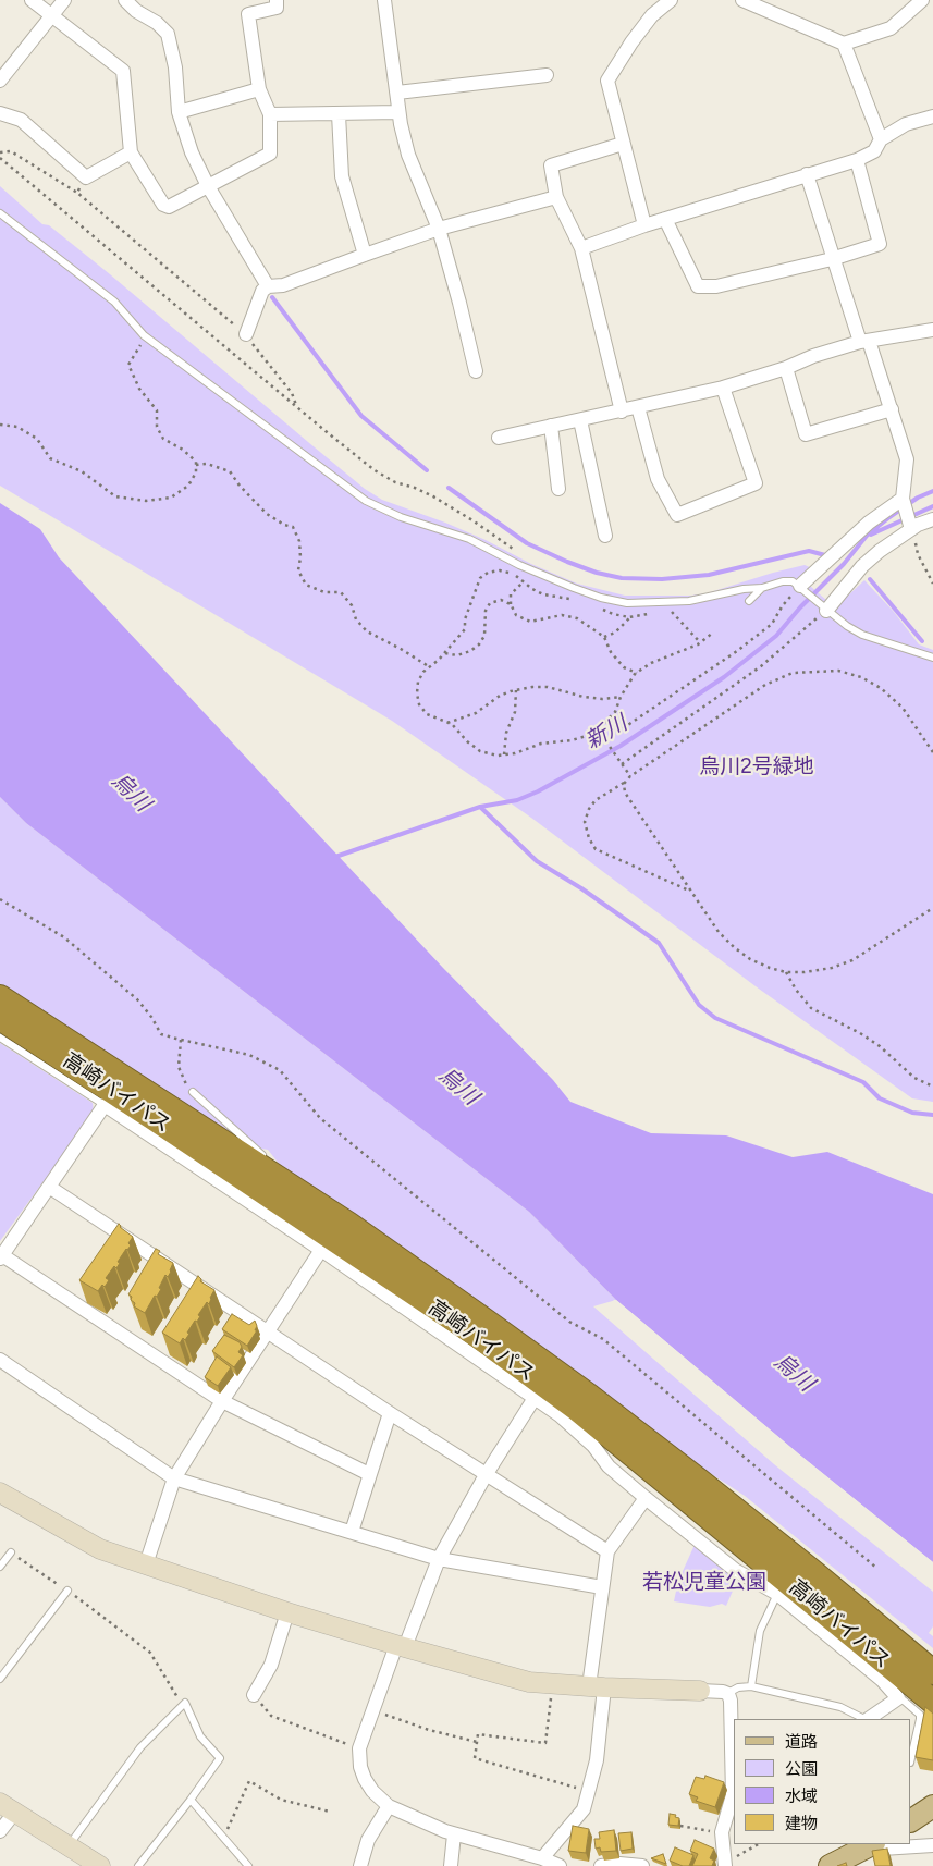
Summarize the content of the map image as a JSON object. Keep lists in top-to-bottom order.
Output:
{
  "streets": {
    "highway": ["高崎バイパス"]
  },
  "water": ["新川", "烏川"],
  "parks": ["烏川2号緑地", "若松児童公園"],
  "legend": [
    "道路",
    "公園",
    "水域",
    "建物"
  ]
}
